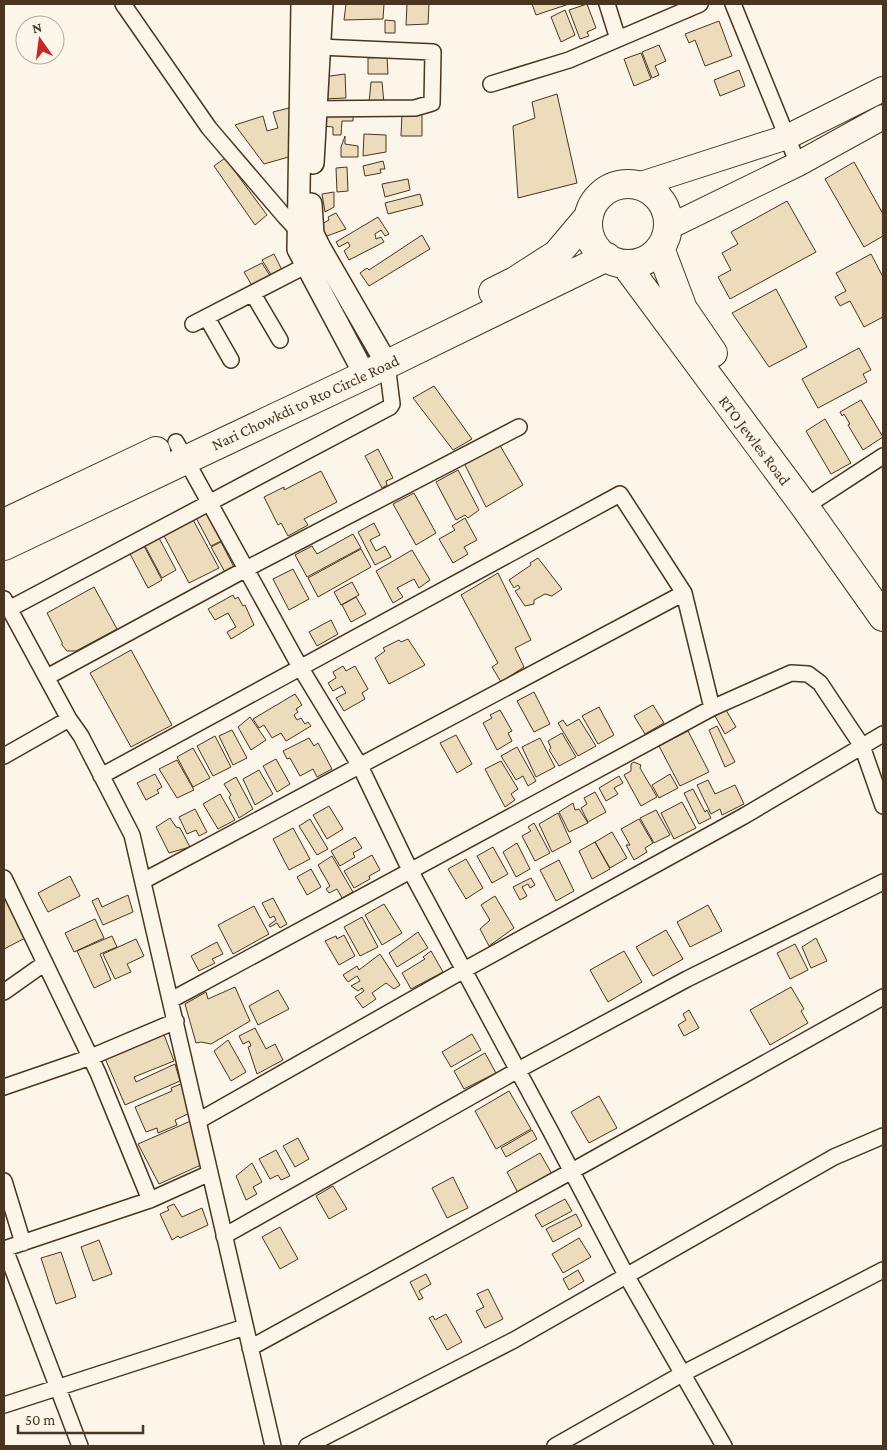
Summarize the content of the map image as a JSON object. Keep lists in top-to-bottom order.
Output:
{
  "streets": {
    "highway": ["Nari Chowkdi to Rto Circle Road", "RTO Jewles Road"]
  },
  "crossings": [
    ["Nari Chowkdi to Rto Circle Road", "RTO Jewles Road"]
  ],
  "scale_bar": "50 m",
  "north": "top"
}
